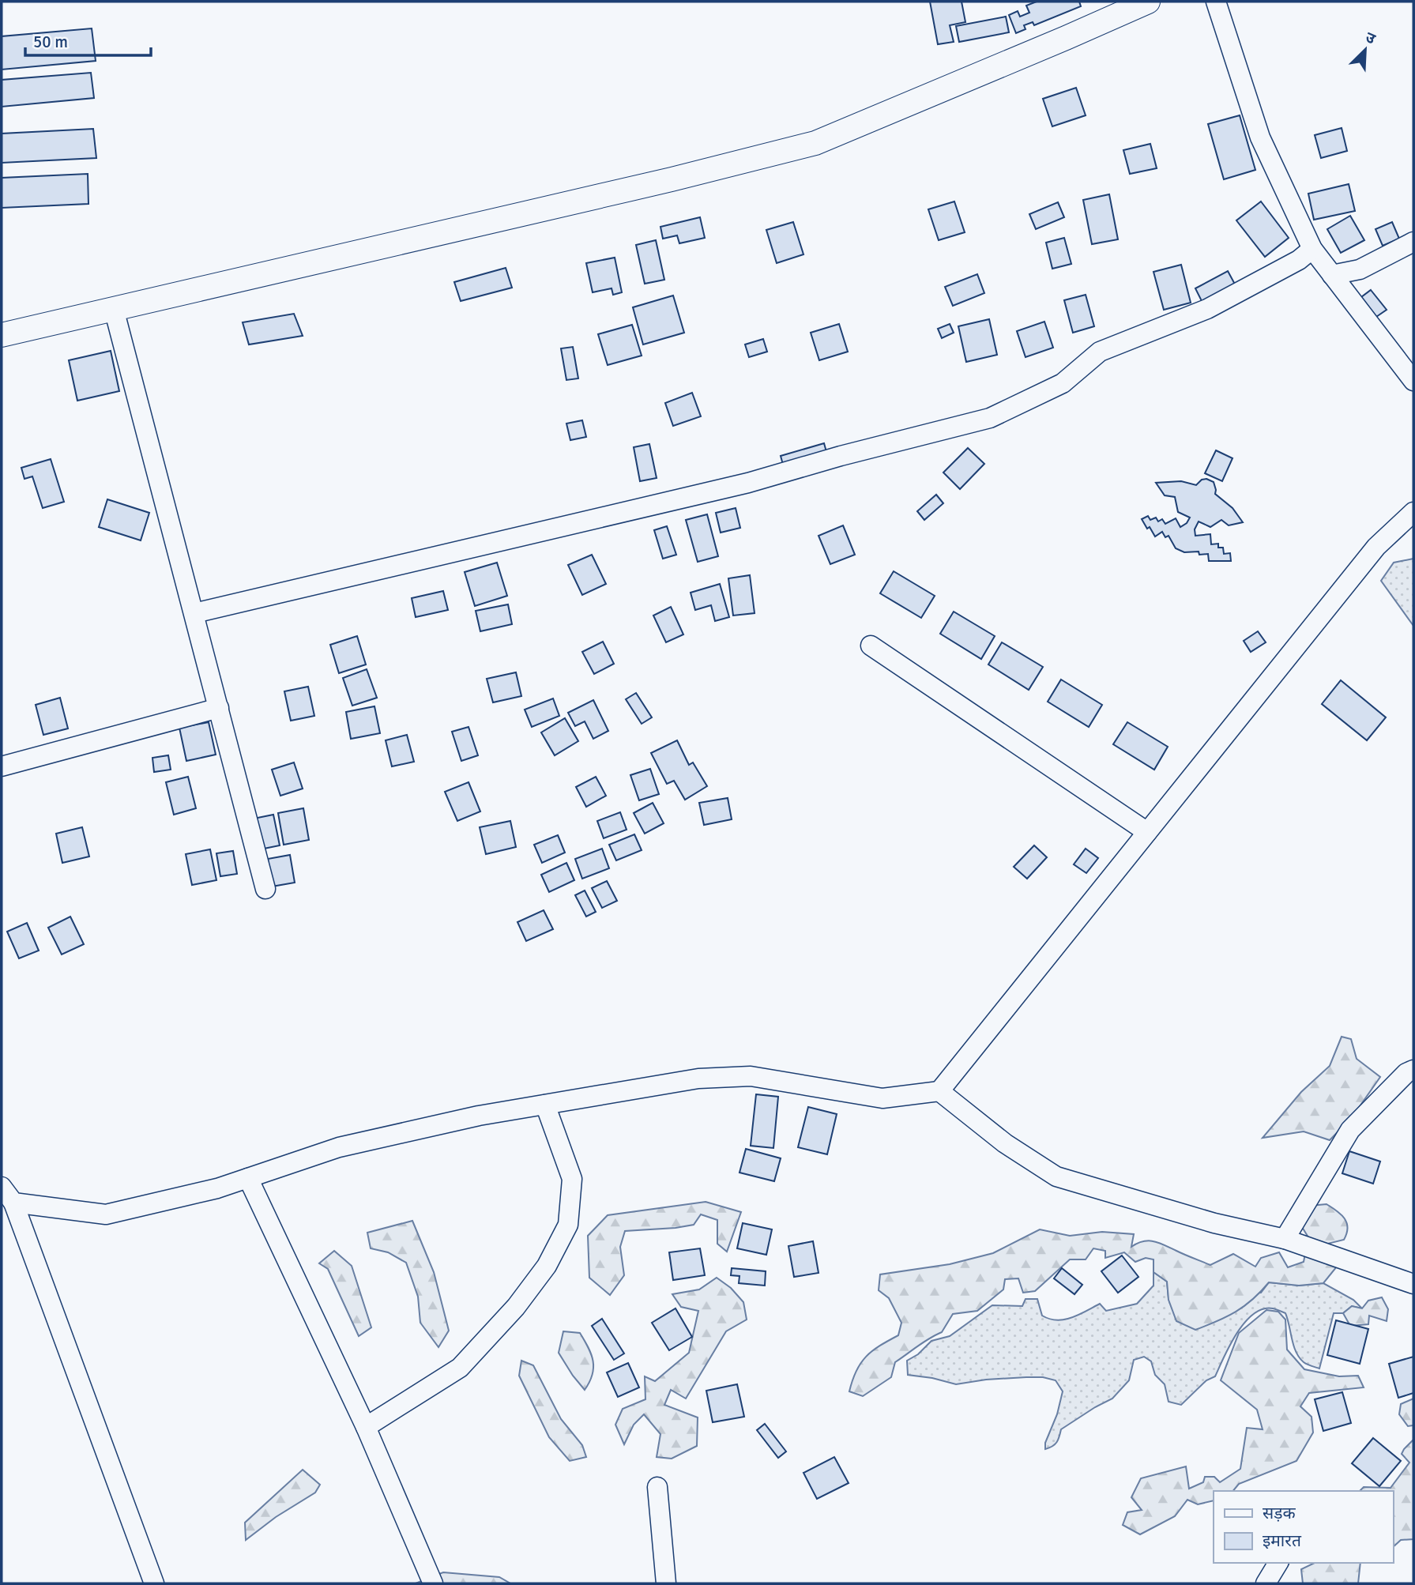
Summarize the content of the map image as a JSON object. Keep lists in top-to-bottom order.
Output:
{
  "legend": ["सड़क", "इमारत"],
  "scale_bar": "50 m",
  "north": "top right"
}
